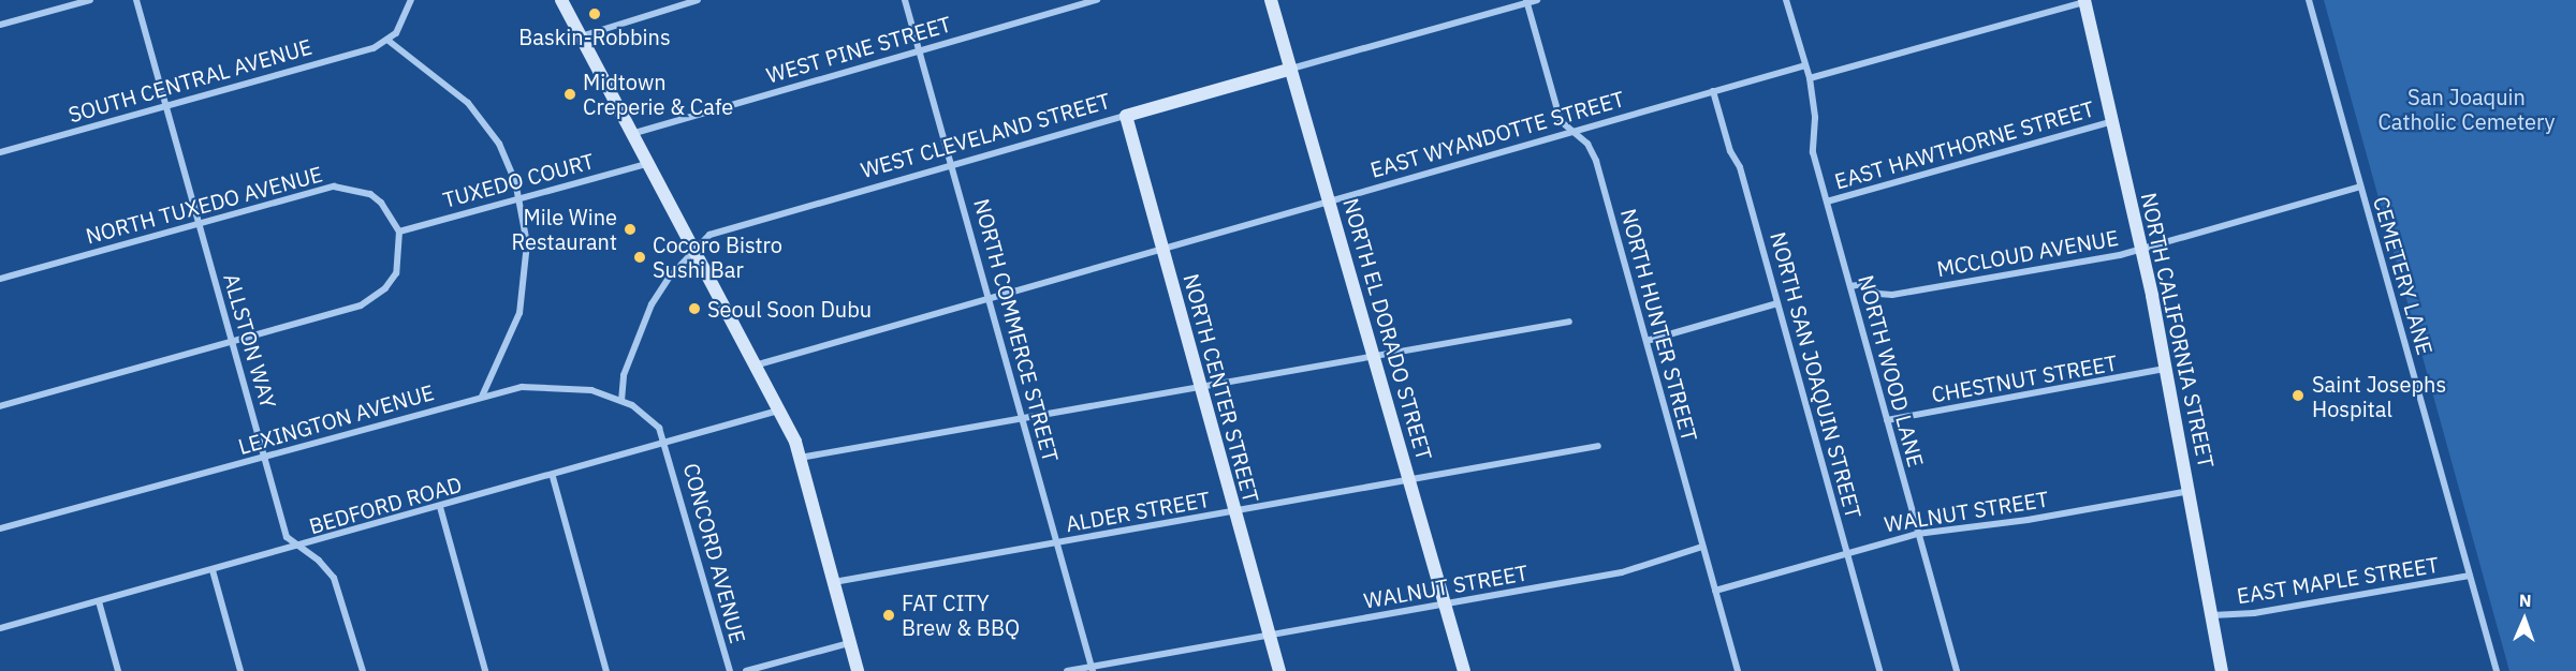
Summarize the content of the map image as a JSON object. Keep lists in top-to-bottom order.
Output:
{
  "streets": {
    "main road": [
      "WEST CLEVELAND STREET",
      "NORTH EL DORADO STREET",
      "NORTH CALIFORNIA STREET",
      "NORTH CENTER STREET"
    ],
    "street": [
      "WEST PINE STREET",
      "SOUTH CENTRAL AVENUE",
      "EAST WYANDOTTE STREET",
      "EAST HAWTHORNE STREET",
      "TUXEDO COURT",
      "NORTH TUXEDO AVENUE",
      "MCCLOUD AVENUE",
      "CEMETERY LANE",
      "NORTH HUNTER STREET",
      "NORTH COMMERCE STREET",
      "ALLSTON WAY",
      "NORTH WOOD LANE",
      "NORTH SAN JOAQUIN STREET",
      "CHESTNUT STREET",
      "LEXINGTON AVENUE",
      "BEDFORD ROAD",
      "ALDER STREET",
      "WALNUT STREET",
      "CONCORD AVENUE",
      "EAST MAPLE STREET"
    ]
  },
  "crossings": [
    ["WEST PINE STREET", "NORTH COMMERCE STREET"],
    ["SOUTH CENTRAL AVENUE", "ALLSTON WAY"],
    ["EAST WYANDOTTE STREET", "NORTH HUNTER STREET"],
    ["EAST WYANDOTTE STREET", "NORTH EL DORADO STREET"],
    ["EAST WYANDOTTE STREET", "NORTH COMMERCE STREET"],
    ["EAST WYANDOTTE STREET", "NORTH WOOD LANE"],
    ["EAST WYANDOTTE STREET", "NORTH SAN JOAQUIN STREET"],
    ["EAST WYANDOTTE STREET", "NORTH CENTER STREET"],
    ["WEST CLEVELAND STREET", "NORTH EL DORADO STREET"],
    ["WEST CLEVELAND STREET", "NORTH COMMERCE STREET"],
    ["WEST CLEVELAND STREET", "NORTH CENTER STREET"],
    ["EAST HAWTHORNE STREET", "NORTH CALIFORNIA STREET"],
    ["EAST HAWTHORNE STREET", "NORTH WOOD LANE"],
    ["TUXEDO COURT", "NORTH TUXEDO AVENUE"],
    ["NORTH TUXEDO AVENUE", "ALLSTON WAY"],
    ["MCCLOUD AVENUE", "CEMETERY LANE"],
    ["MCCLOUD AVENUE", "NORTH CALIFORNIA STREET"],
    ["MCCLOUD AVENUE", "NORTH WOOD LANE"],
    ["CEMETERY LANE", "EAST MAPLE STREET"],
    ["NORTH HUNTER STREET", "WALNUT STREET"],
    ["NORTH EL DORADO STREET", "ALDER STREET"],
    ["NORTH EL DORADO STREET", "WALNUT STREET"],
    ["NORTH COMMERCE STREET", "ALDER STREET"],
    ["NORTH COMMERCE STREET", "WALNUT STREET"],
    ["NORTH CALIFORNIA STREET", "CHESTNUT STREET"],
    ["NORTH CALIFORNIA STREET", "WALNUT STREET"],
    ["NORTH CALIFORNIA STREET", "EAST MAPLE STREET"],
    ["ALLSTON WAY", "LEXINGTON AVENUE"],
    ["ALLSTON WAY", "BEDFORD ROAD"],
    ["NORTH WOOD LANE", "CHESTNUT STREET"],
    ["NORTH WOOD LANE", "WALNUT STREET"],
    ["NORTH SAN JOAQUIN STREET", "WALNUT STREET"],
    ["NORTH CENTER STREET", "ALDER STREET"],
    ["NORTH CENTER STREET", "WALNUT STREET"],
    ["LEXINGTON AVENUE", "BEDFORD ROAD"],
    ["LEXINGTON AVENUE", "CONCORD AVENUE"],
    ["BEDFORD ROAD", "CONCORD AVENUE"]
  ],
  "parks": ["San Joaquin Catholic Cemetery"],
  "places": [
    "Baskin-Robbins",
    "Midtown Creperie & Cafe",
    "Mile Wine Restaurant",
    "Cocoro Bistro Sushi Bar",
    "Seoul Soon Dubu",
    "Saint Josephs Hospital",
    "FAT CITY Brew & BBQ"
  ],
  "north": "top"
}
